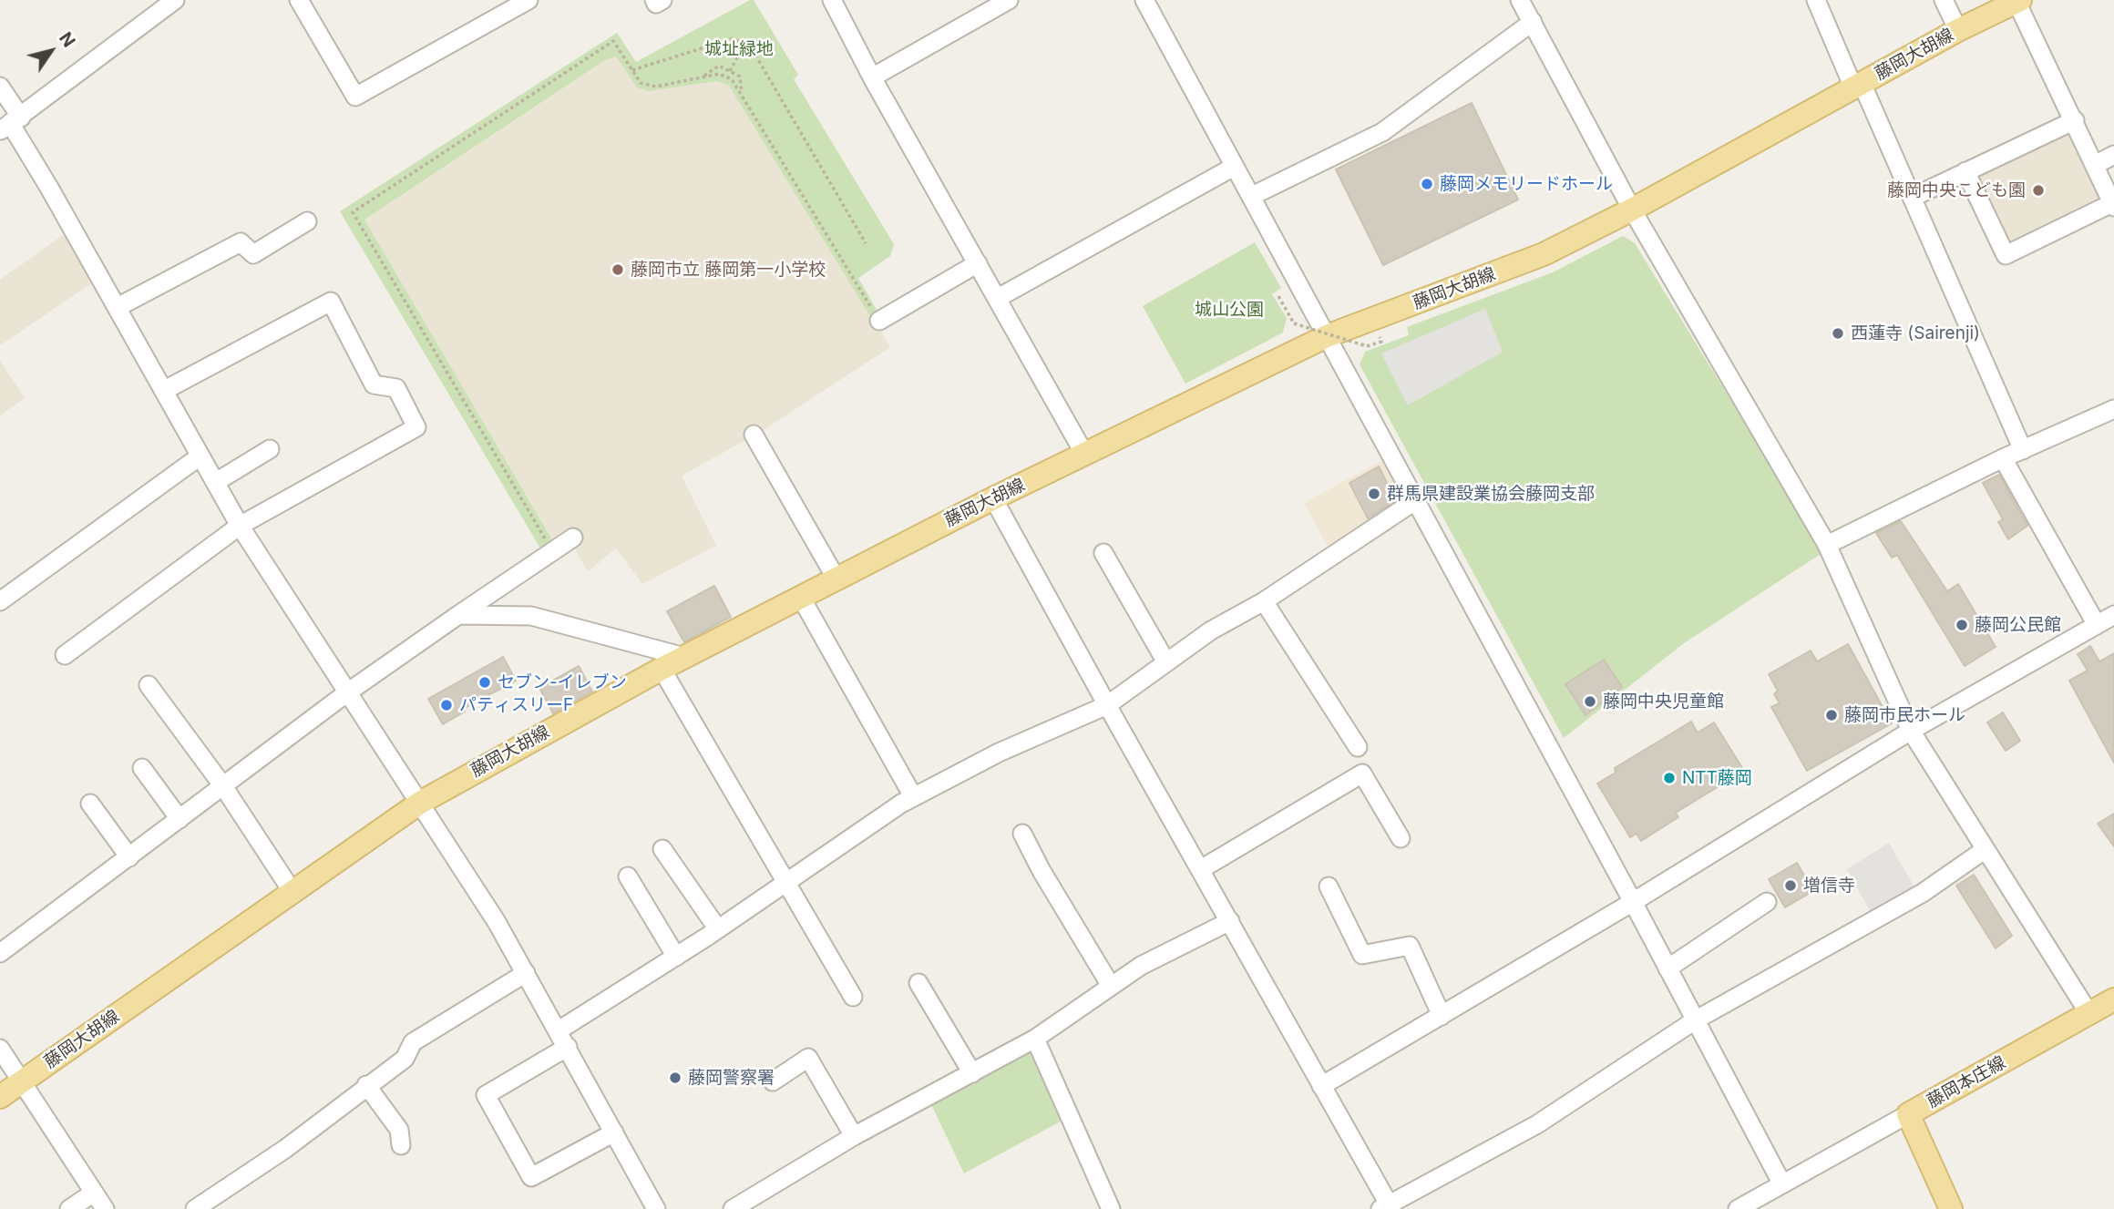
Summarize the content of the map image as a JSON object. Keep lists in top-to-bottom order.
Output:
{
  "streets": {
    "main road": ["藤岡大胡線", "藤岡本庄線"]
  },
  "parks": ["城址緑地", "城山公園"],
  "places": [
    "藤岡メモリードホール",
    "藤岡中央こども園",
    "藤岡市立 藤岡第一小学校",
    "西蓮寺 (Sairenji)",
    "群馬県建設業協会藤岡支部",
    "藤岡公民館",
    "セブン-イレブン",
    "藤岡中央児童館",
    "パティスリーF",
    "藤岡市民ホール",
    "NTT藤岡",
    "増信寺",
    "藤岡警察署"
  ],
  "north": "top right"
}
